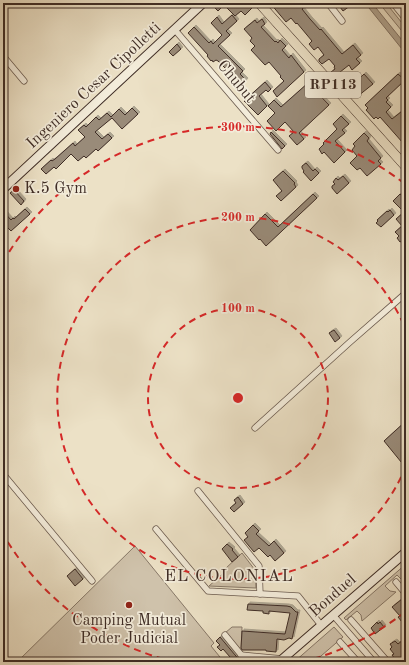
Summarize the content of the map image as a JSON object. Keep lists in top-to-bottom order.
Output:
{
  "streets": {
    "main road": ["RP113"],
    "street": ["Chubut", "Ingeniero Cesar Cipolletti", "Bonduel"]
  },
  "crossings": [
    ["Chubut", "Ingeniero Cesar Cipolletti"]
  ],
  "districts": ["EL COLONIAL"],
  "places": ["K.5 Gym", "Camping Mutual Poder Judicial"],
  "rings": ["300 m", "200 m", "100 m"]
}
